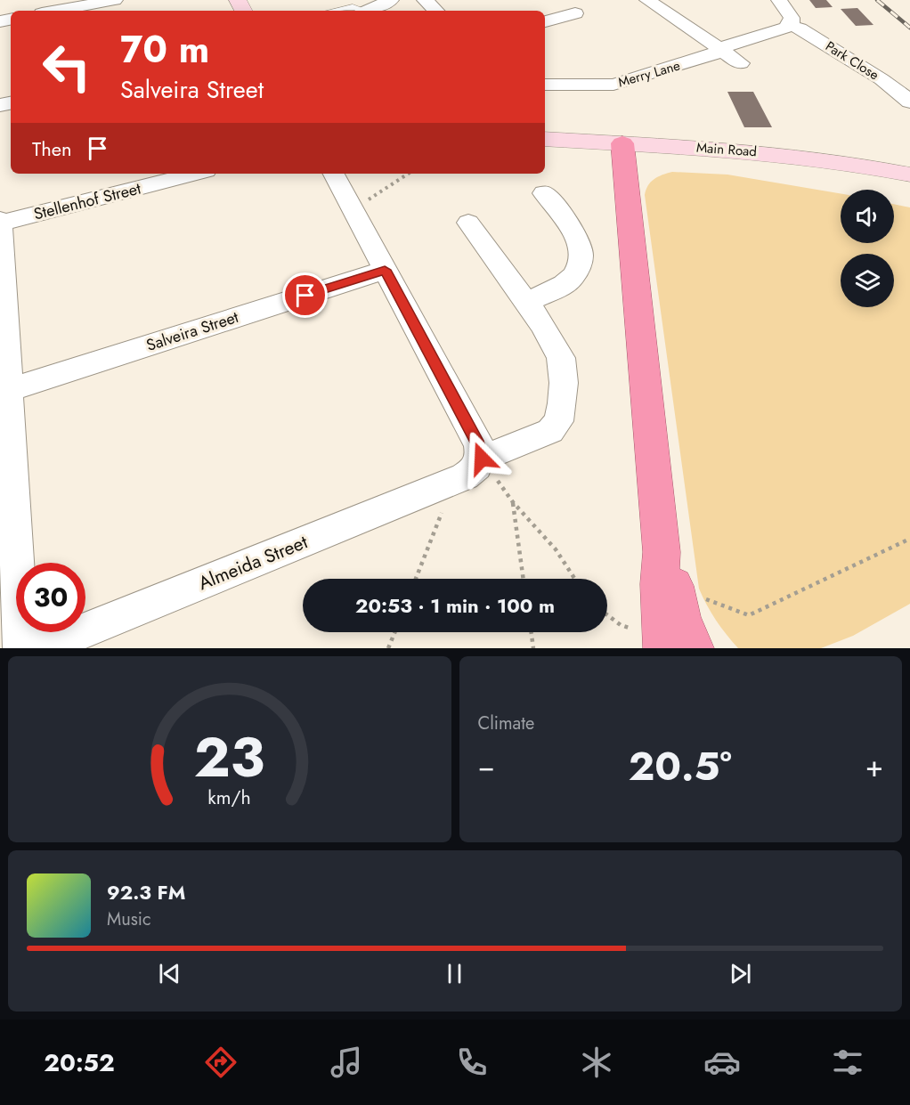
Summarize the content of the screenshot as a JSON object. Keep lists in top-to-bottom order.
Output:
{
  "streets": {
    "main road": ["Main Road"],
    "street": [
      "Park Close",
      "Merry Lane",
      "Stellenhof Street",
      "Salveira Street",
      "Almeida Street"
    ]
  },
  "crossings": [
    ["Park Close", "Merry Lane"]
  ],
  "page": {
    "turn": ["70 m", "Salveira Street"],
    "then": "Then",
    "limit": "30",
    "trip": "20:53 · 1 min · 100 m",
    "tile": "Climate",
    "heat": ["−", "20.5°", "+"],
    "song": ["92.3 FM", "Music"],
    "tabs": "20:52",
    "gauge": ["23", "km/h"]
  }
}
